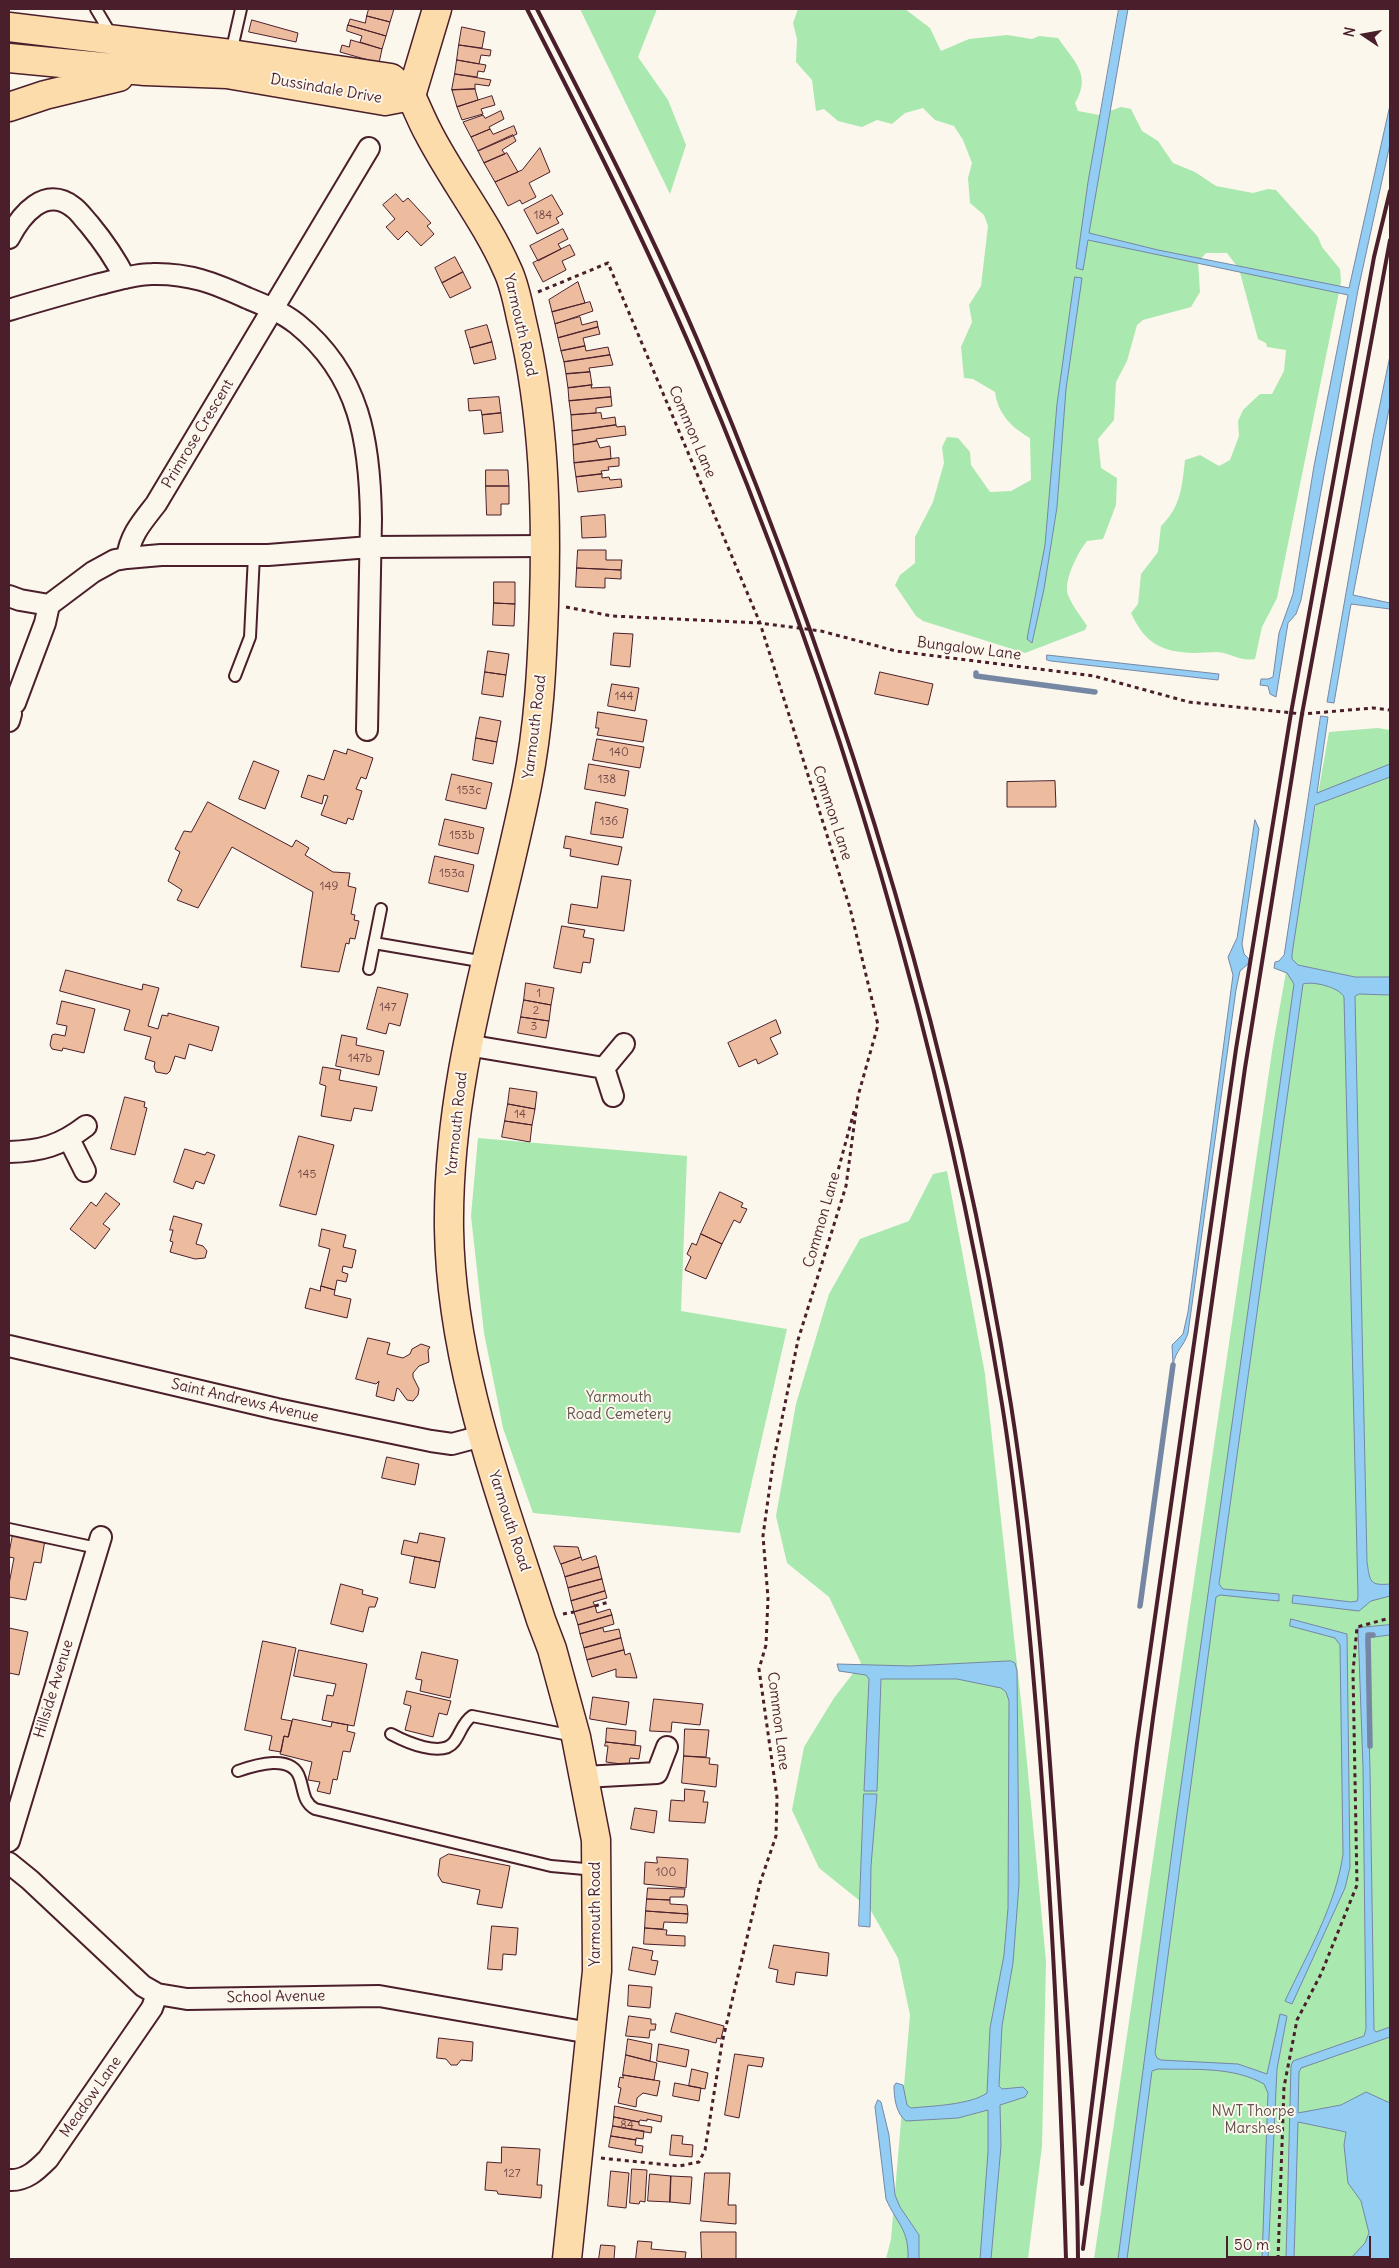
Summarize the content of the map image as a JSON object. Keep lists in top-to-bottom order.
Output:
{
  "streets": {
    "main road": ["Dussindale Drive", "Yarmouth Road"],
    "street": [
      "Primrose Crescent",
      "Saint Andrews Avenue",
      "Hillside Avenue",
      "School Avenue",
      "Meadow Lane"
    ],
    "path": ["Common Lane", "Bungalow Lane"]
  },
  "crossings": [
    ["Dussindale Drive", "Yarmouth Road"],
    ["Yarmouth Road", "Common Lane"],
    ["Yarmouth Road", "Bungalow Lane"],
    ["Yarmouth Road", "Saint Andrews Avenue"],
    ["Yarmouth Road", "School Avenue"],
    ["Common Lane", "Bungalow Lane"],
    ["School Avenue", "Meadow Lane"]
  ],
  "parks": ["Yarmouth Road Cemetery", "NWT Thorpe Marshes"],
  "house_numbers": [
    "184",
    "144",
    "140",
    "138",
    "153c",
    "136",
    "153b",
    "153a",
    "149",
    "1",
    "147",
    "2",
    "3",
    "147b",
    "14",
    "145",
    "100",
    "84",
    "127"
  ],
  "scale_bar": "50 m",
  "north": "left"
}
